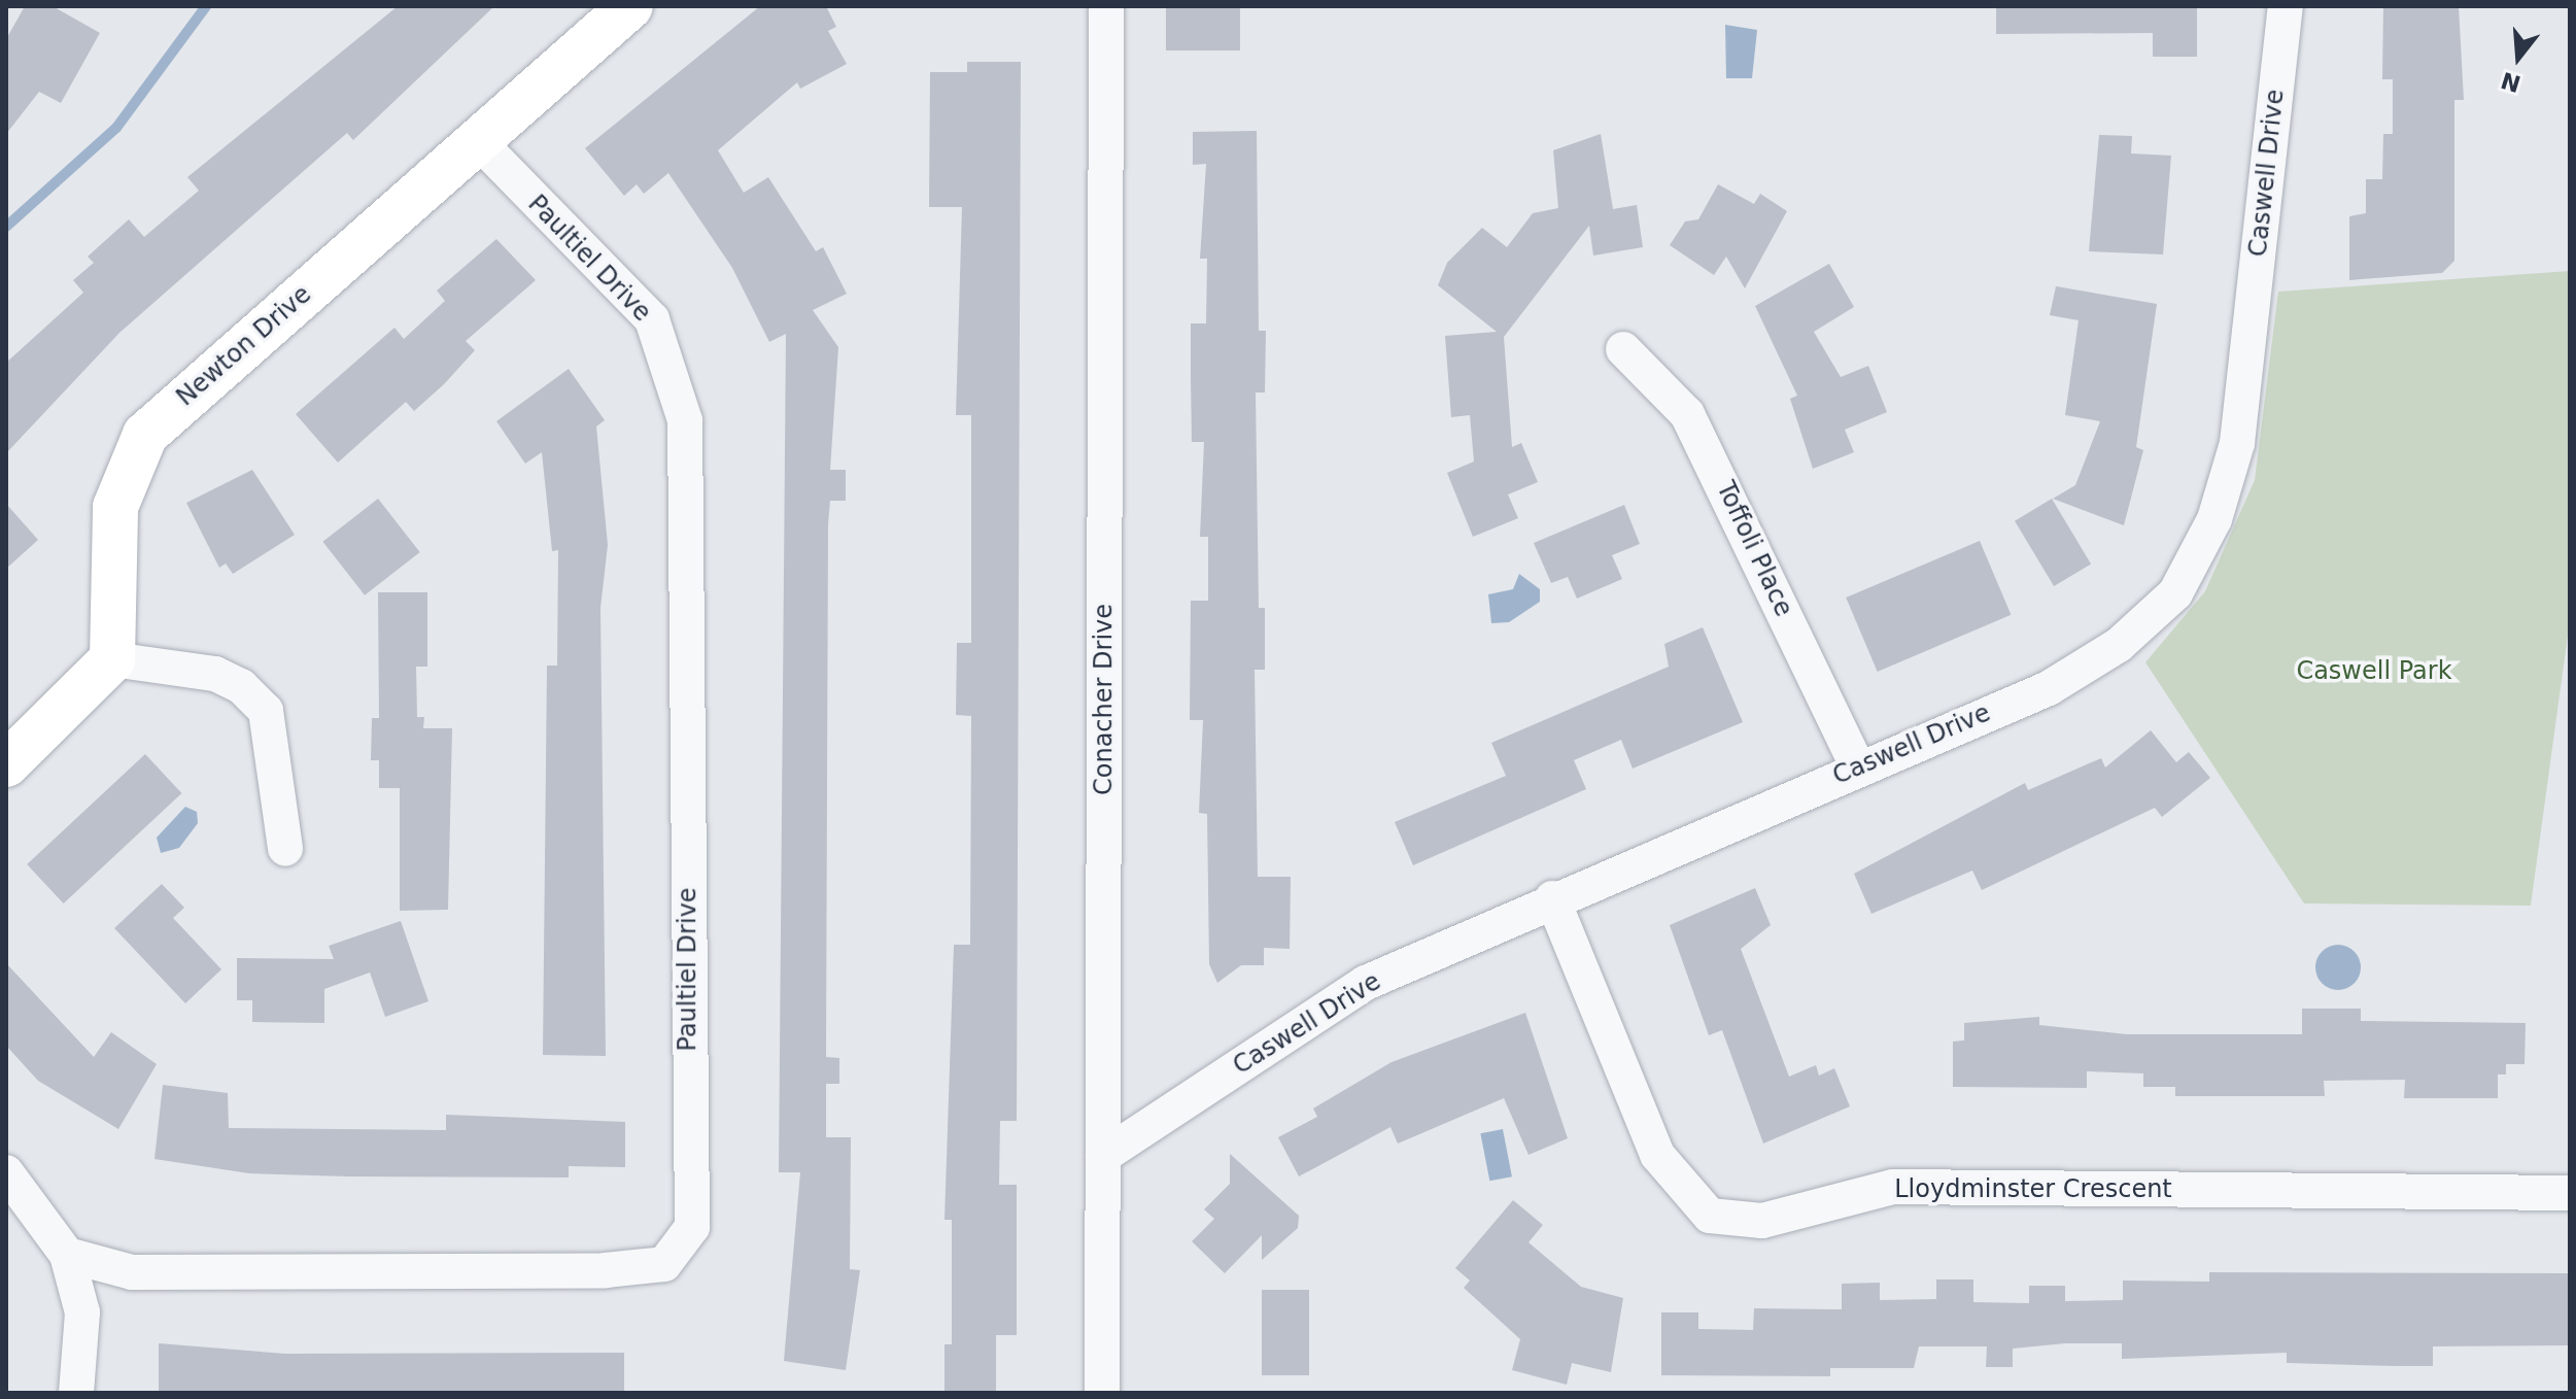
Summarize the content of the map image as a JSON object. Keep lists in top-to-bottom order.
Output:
{
  "streets": {
    "street": [
      "Caswell Drive",
      "Paultiel Drive",
      "Newton Drive",
      "Toffoli Place",
      "Conacher Drive",
      "Lloydminster Crescent"
    ]
  },
  "crossings": [
    ["Caswell Drive", "Toffoli Place"],
    ["Caswell Drive", "Conacher Drive"],
    ["Caswell Drive", "Lloydminster Crescent"],
    ["Paultiel Drive", "Newton Drive"]
  ],
  "parks": ["Caswell Park"],
  "north": "bottom"
}
